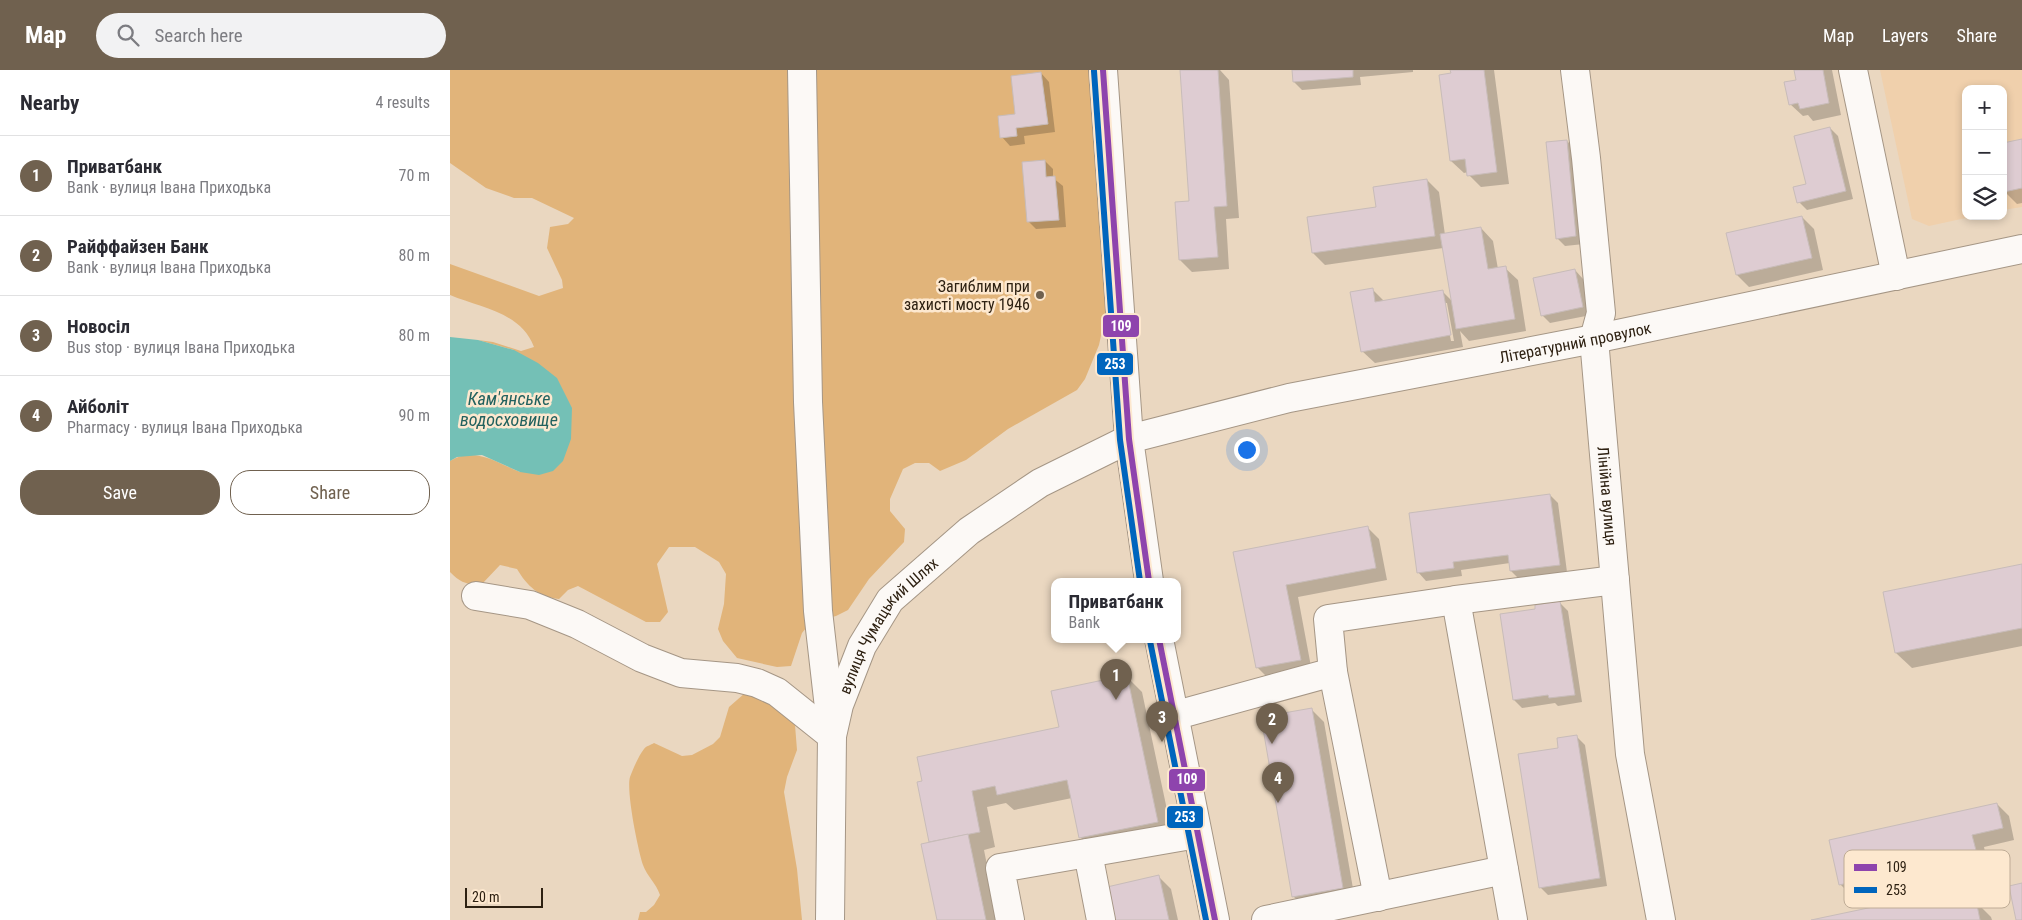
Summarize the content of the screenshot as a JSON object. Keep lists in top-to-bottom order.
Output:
{
  "streets": {
    "main road": ["Літературний провулок", "Лінійна вулиця", "вулиця Чумацький Шлях"]
  },
  "crossings": [
    ["Літературний провулок", "Лінійна вулиця"],
    ["Літературний провулок", "вулиця Чумацький Шлях"]
  ],
  "water": ["Кам'янське водосховище"],
  "places": ["Загиблим при захисті мосту 1946"],
  "lines": ["transit line 109", "transit line 253"],
  "legend": ["109", "253"],
  "scale_bar": "20 m",
  "page": {
    "header": "Map",
    "search": "Search here",
    "nav": ["Map", "Layers", "Share"],
    "heading": ["Nearby", "4 results"],
    "map_buttons": ["+", "−"],
    "list": [
      {
        "mark": "1",
        "name": "Приватбанк",
        "note": "Bank · вулиця Івана Приходька",
        "value": "70 m"
      },
      {
        "mark": "2",
        "name": "Райффайзен Банк",
        "note": "Bank · вулиця Івана Приходька",
        "value": "80 m"
      },
      {
        "mark": "3",
        "name": "Новосіл",
        "note": "Bus stop · вулиця Івана Приходька",
        "value": "80 m"
      },
      {
        "mark": "4",
        "name": "Айболіт",
        "note": "Pharmacy · вулиця Івана Приходька",
        "value": "90 m"
      }
    ],
    "buttons": ["Save", "Share"],
    "popup": ["Приватбанк", "Bank"],
    "pins": [
      "1",
      "3",
      "2",
      "4"
    ],
    "scale": "20 m"
  }
}
